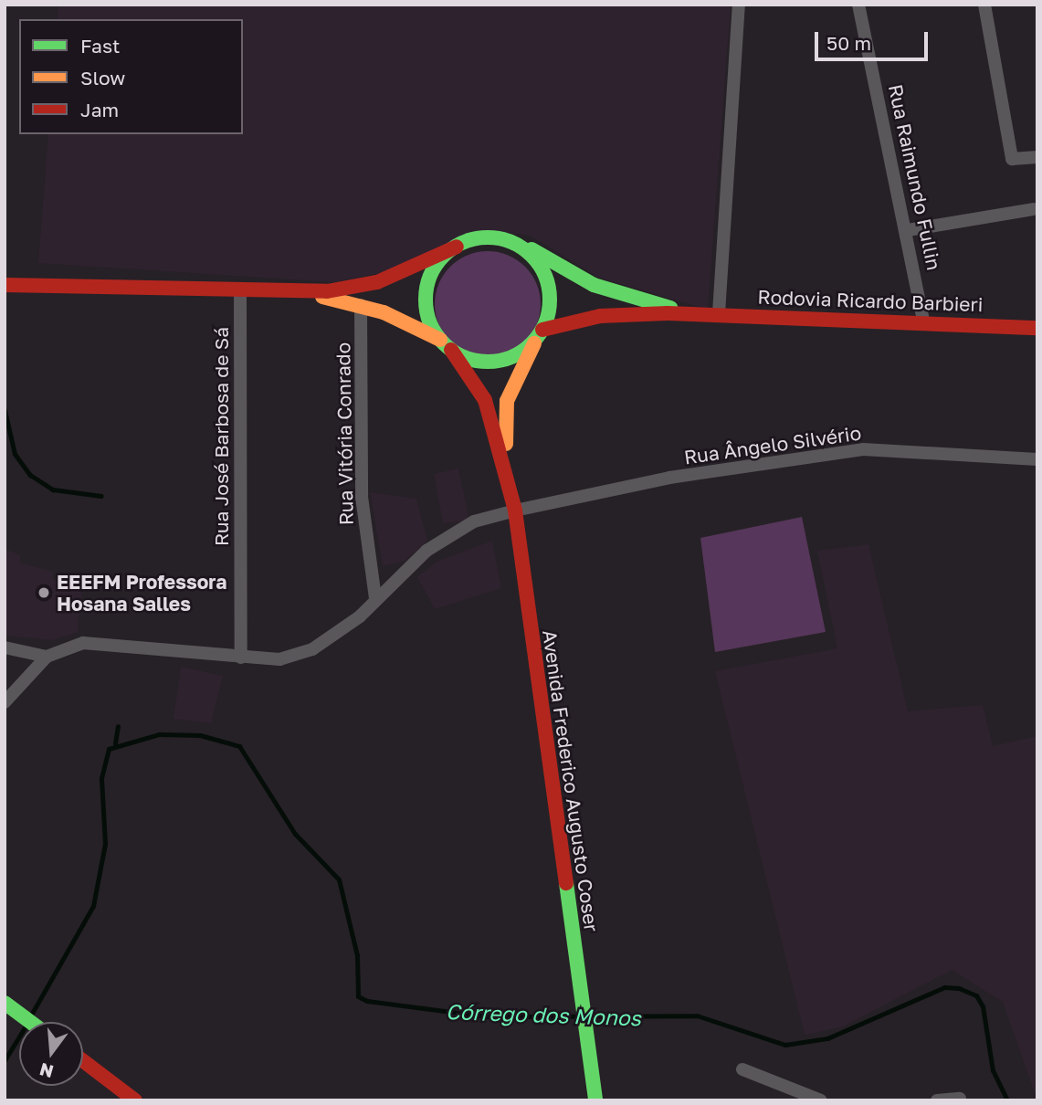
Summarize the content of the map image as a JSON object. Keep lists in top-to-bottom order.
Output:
{
  "streets": {
    "main road": ["Rodovia Ricardo Barbieri", "Avenida Frederico Augusto Coser"],
    "street": [
      "Rua Raimundo Fullin",
      "Rua Vitória Conrado",
      "Rua José Barbosa de Sá",
      "Rua Ângelo Silvério"
    ]
  },
  "crossings": [
    ["Rua Raimundo Fullin", "Rodovia Ricardo Barbieri"],
    ["Rodovia Ricardo Barbieri", "Avenida Frederico Augusto Coser"],
    ["Rua Vitória Conrado", "Rua Ângelo Silvério"],
    ["Rua José Barbosa de Sá", "Rua Ângelo Silvério"],
    ["Rua Ângelo Silvério", "Avenida Frederico Augusto Coser"]
  ],
  "water": ["Córrego dos Monos"],
  "places": ["EEEFM Professora Hosana Salles"],
  "legend": ["Fast", "Slow", "Jam"],
  "scale_bar": "50 m",
  "north": "bottom"
}
